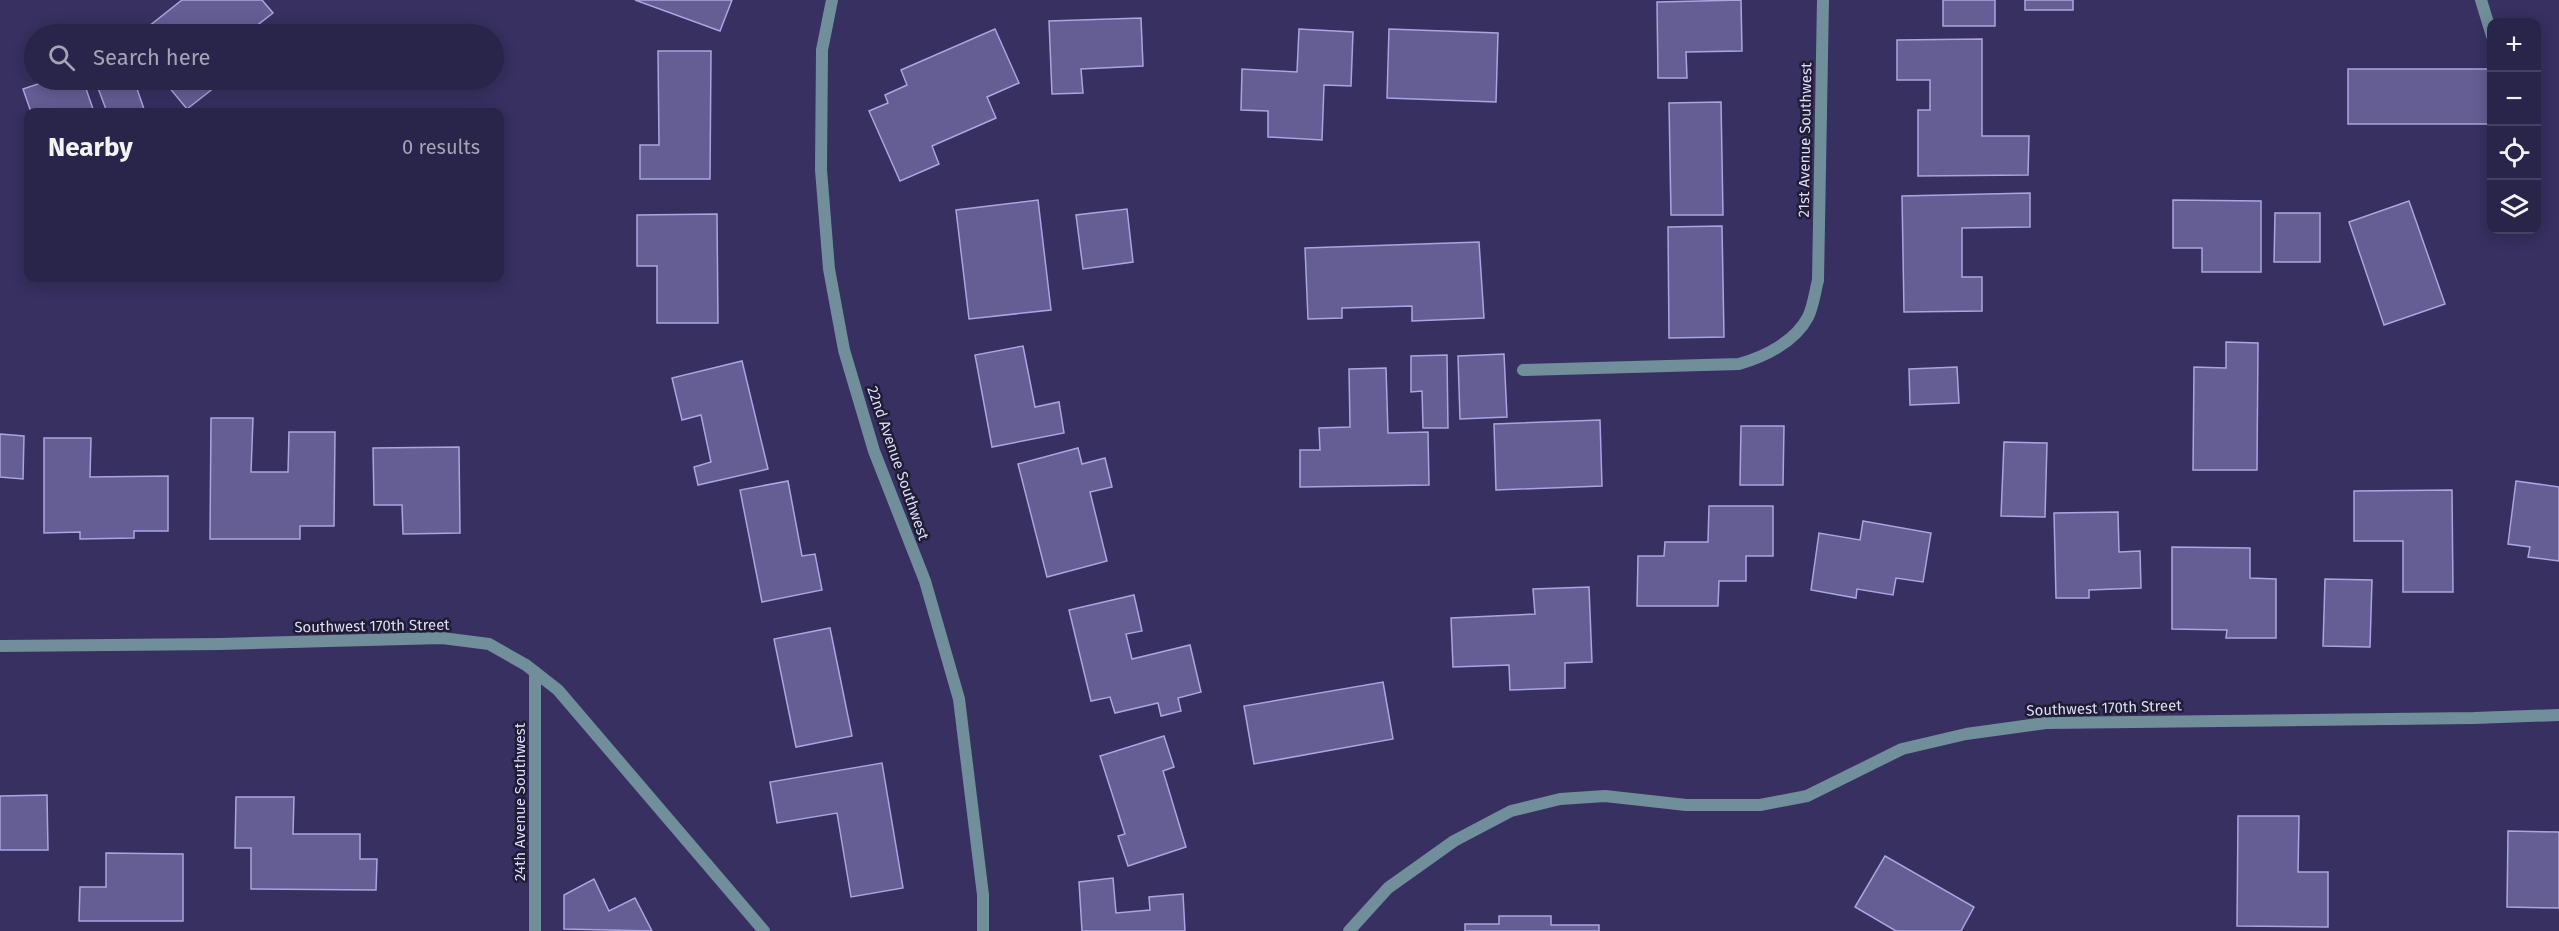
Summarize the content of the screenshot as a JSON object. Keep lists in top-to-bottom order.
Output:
{
  "streets": {
    "street": [
      "21st Avenue Southwest",
      "22nd Avenue Southwest",
      "Southwest 170th Street",
      "24th Avenue Southwest"
    ]
  },
  "crossings": [
    ["Southwest 170th Street", "24th Avenue Southwest"]
  ],
  "page": {
    "map_buttons": ["+", "−"],
    "search": "Search here",
    "heading": ["Nearby", "0 results"]
  }
}
